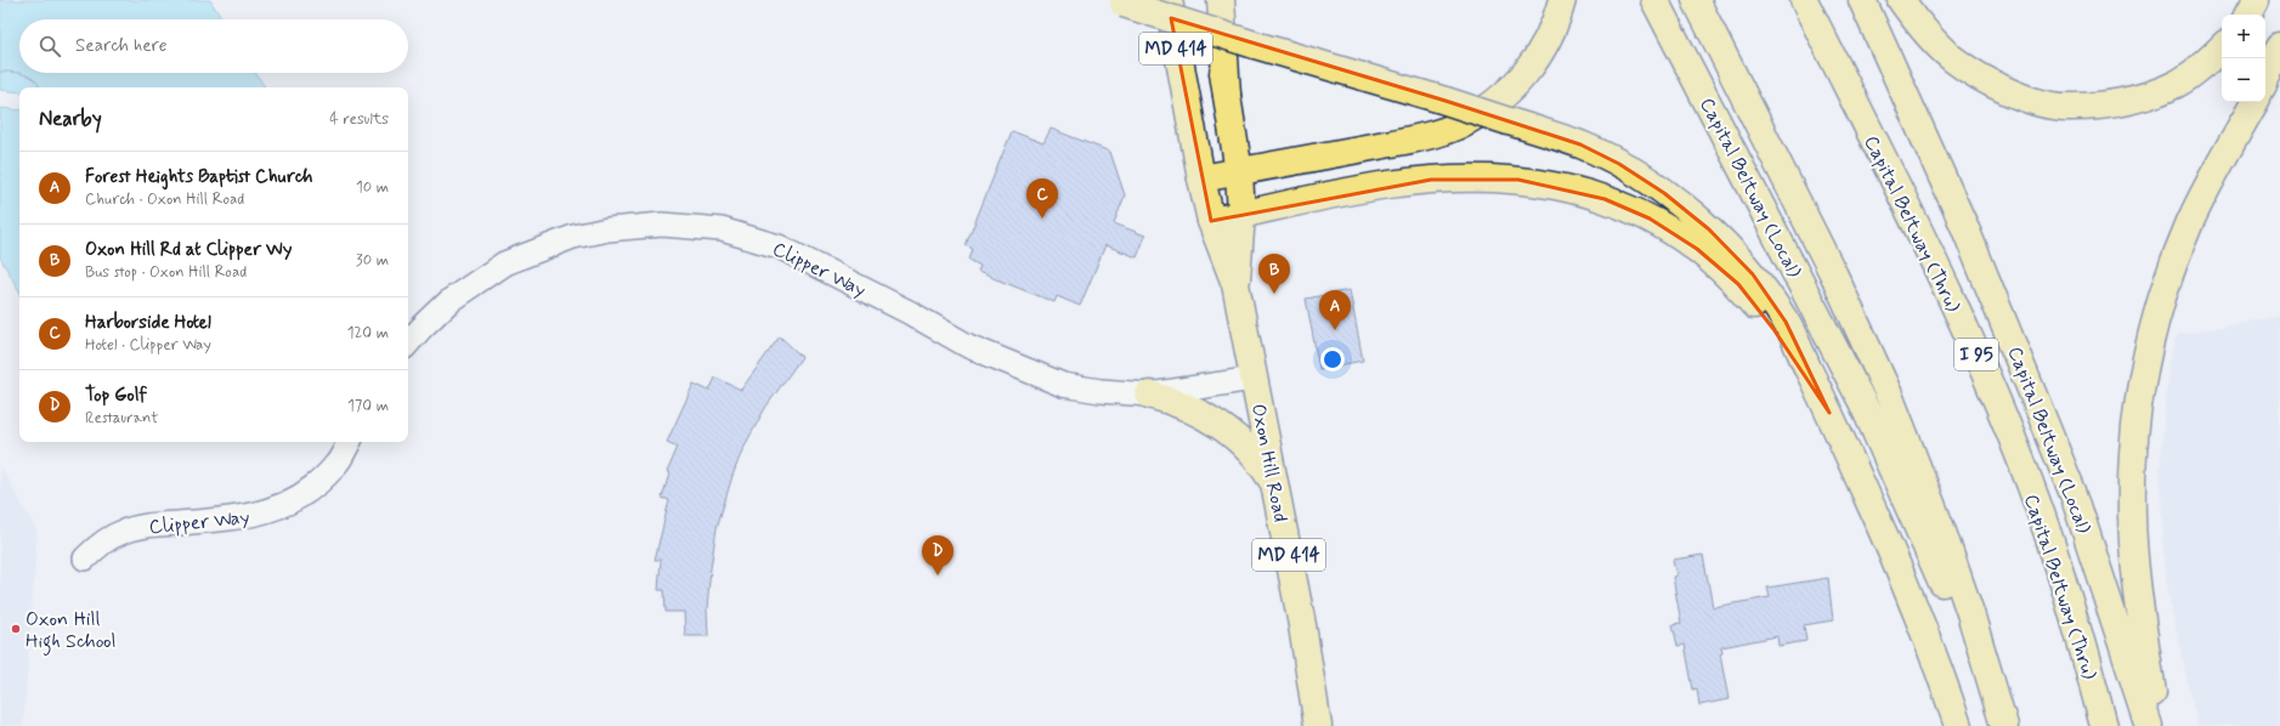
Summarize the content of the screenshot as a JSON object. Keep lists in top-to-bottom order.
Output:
{
  "streets": {
    "main road": [
      "MD 414",
      "Capital Beltway (Local)",
      "Capital Beltway (Thru)",
      "I 95",
      "Oxon Hill Road"
    ],
    "street": ["Clipper Way"]
  },
  "crossings": [
    ["Clipper Way", "Oxon Hill Road"]
  ],
  "places": ["Oxon Hill High School"],
  "page": {
    "map_buttons": ["+", "−"],
    "search": "Search here",
    "heading": ["Nearby", "4 results"],
    "list": [
      {
        "mark": "A",
        "name": "Forest Heights Baptist Church",
        "note": "Church · Oxon Hill Road",
        "value": "10 m"
      },
      {
        "mark": "B",
        "name": "Oxon Hill Rd at Clipper Wy",
        "note": "Bus stop · Oxon Hill Road",
        "value": "30 m"
      },
      {
        "mark": "C",
        "name": "Harborside Hotel",
        "note": "Hotel · Clipper Way",
        "value": "120 m"
      },
      {
        "mark": "D",
        "name": "Top Golf",
        "note": "Restaurant",
        "value": "170 m"
      }
    ],
    "pins": [
      "C",
      "B",
      "A",
      "D"
    ]
  }
}
